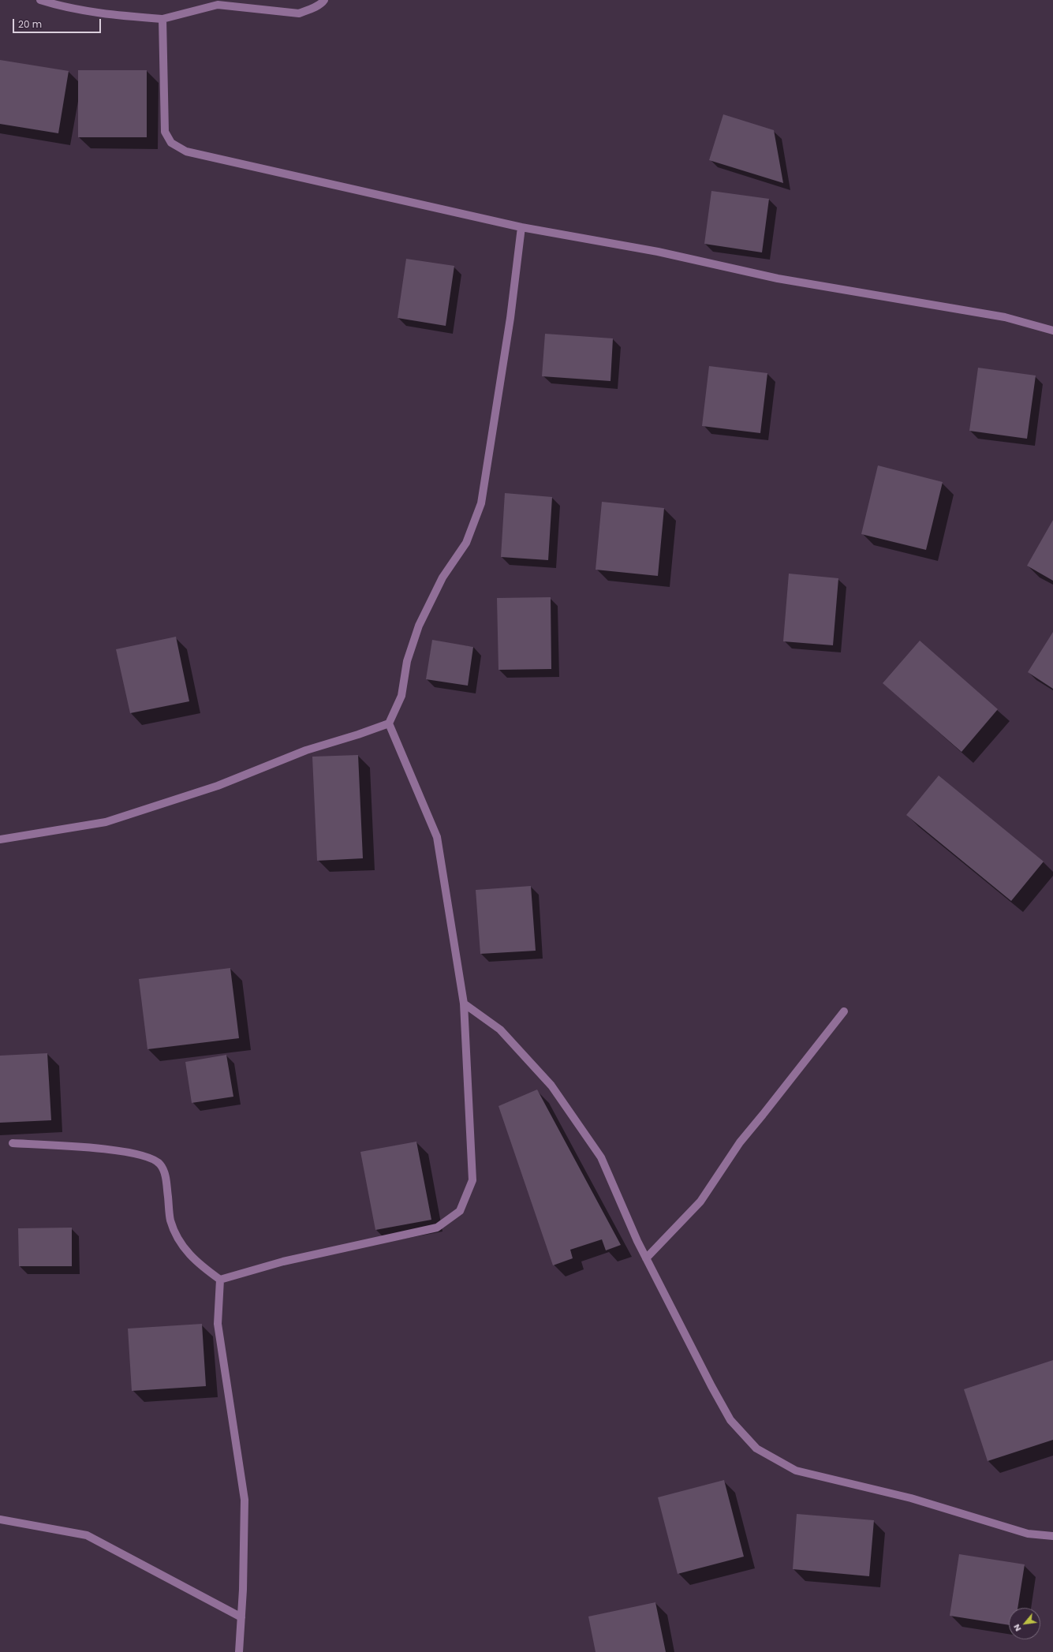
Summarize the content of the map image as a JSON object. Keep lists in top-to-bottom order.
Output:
{
  "scale_bar": "20 m",
  "north": "bottom left"
}
